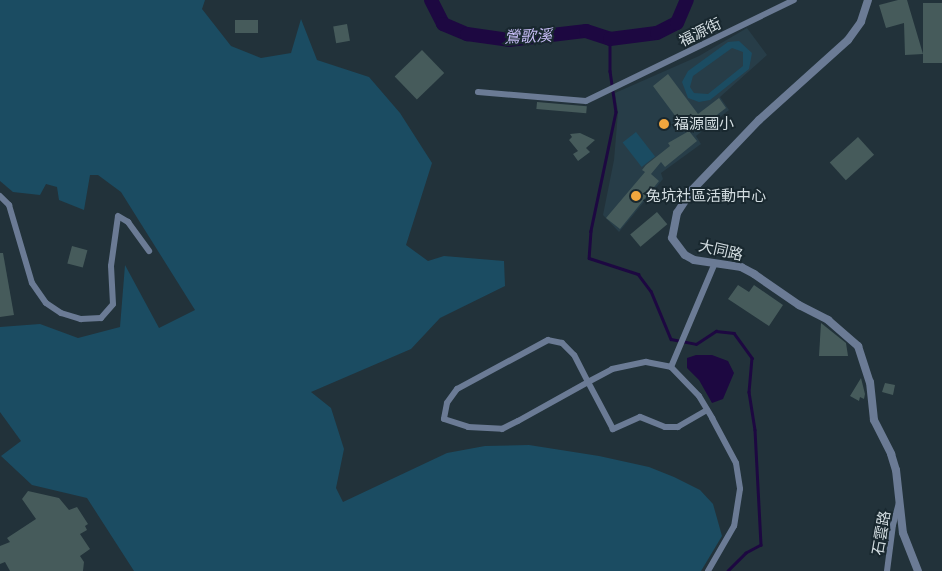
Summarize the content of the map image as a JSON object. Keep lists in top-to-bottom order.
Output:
{
  "streets": {
    "street": ["福源街", "大同路", "石雲路"]
  },
  "crossings": [
    ["大同路", "石雲路"]
  ],
  "water": ["鶯歌溪"],
  "places": ["福源國小", "兔坑社區活動中心"]
}
